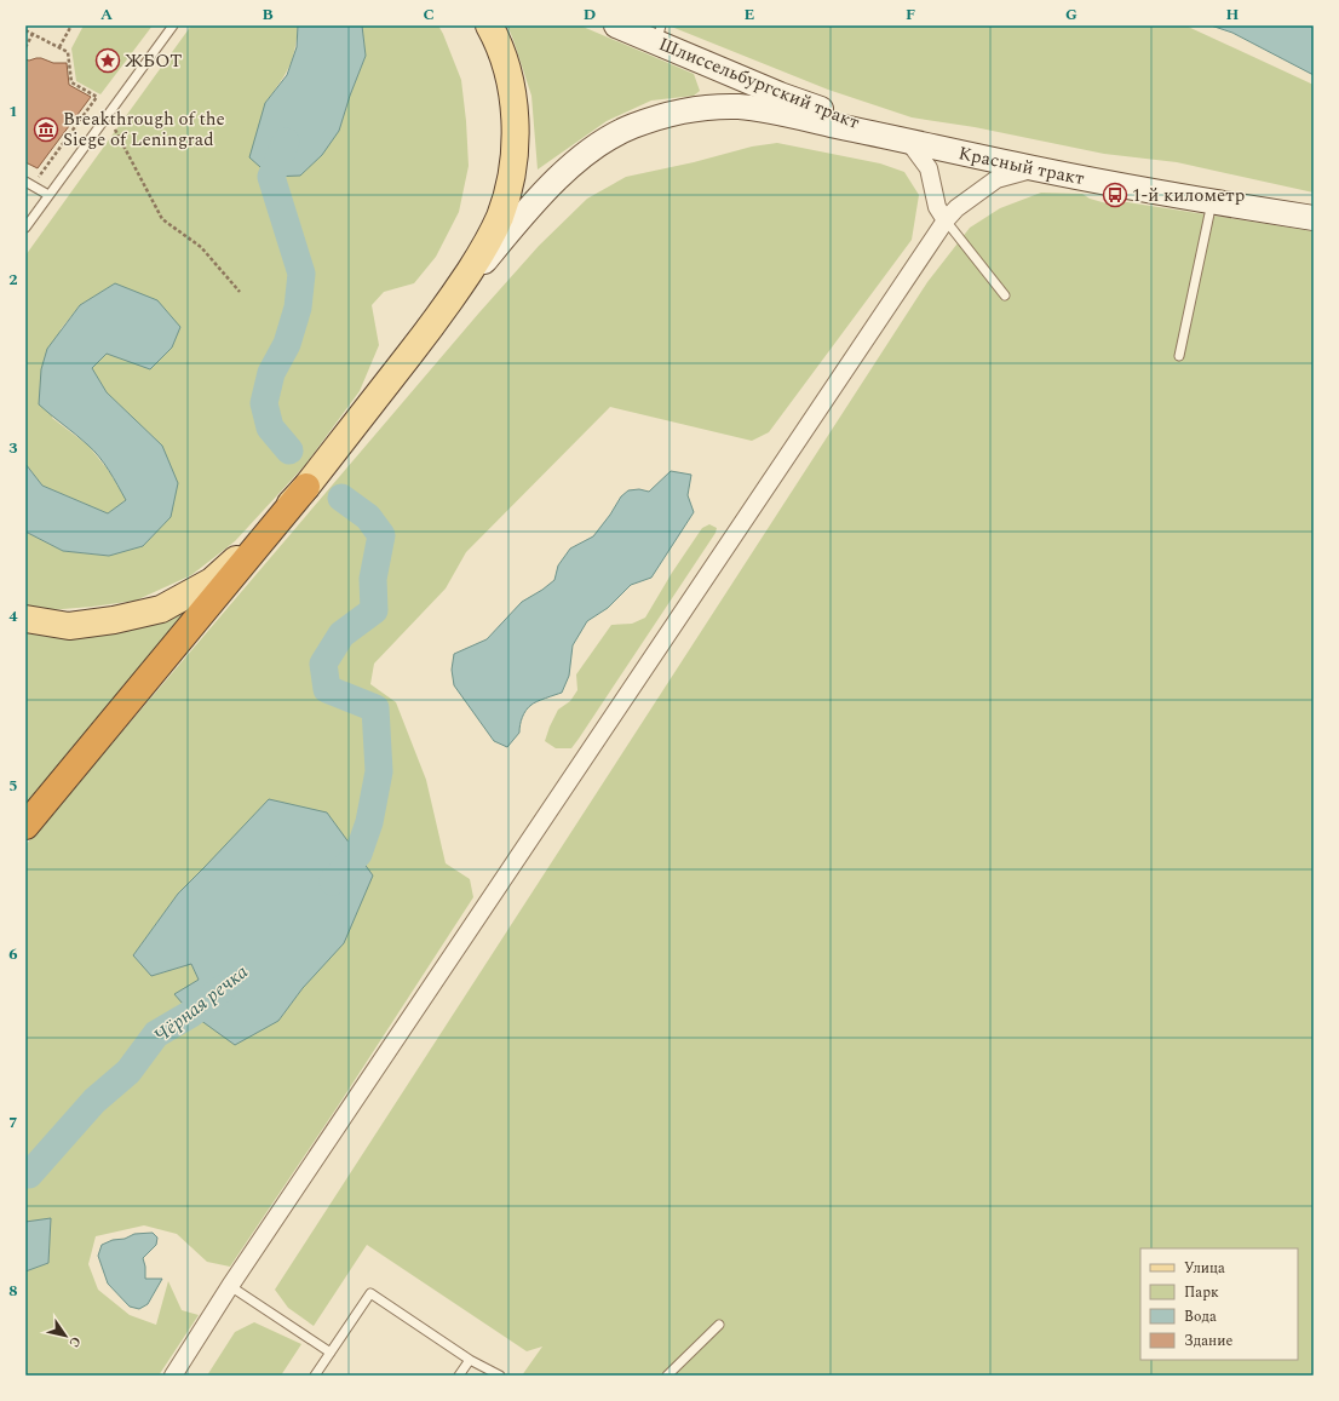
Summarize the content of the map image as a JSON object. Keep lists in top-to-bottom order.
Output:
{
  "streets": {
    "main road": ["Шлиссельбургский тракт", "Красный тракт"]
  },
  "crossings": [
    ["Шлиссельбургский тракт", "Красный тракт"]
  ],
  "water": ["Чёрная речка"],
  "places": {
    "place": ["ЖБОТ"],
    "museum": ["Breakthrough of the Siege of Leningrad"],
    "bus stop": ["1-й километр"]
  },
  "legend": [
    "Улица",
    "Парк",
    "Вода",
    "Здание"
  ],
  "north": "bottom right",
  "grid": {
    "columns": [
      "A",
      "B",
      "C",
      "D",
      "E",
      "F",
      "G",
      "H"
    ],
    "rows": [
      "1",
      "2",
      "3",
      "4",
      "5",
      "6",
      "7",
      "8"
    ]
  }
}
